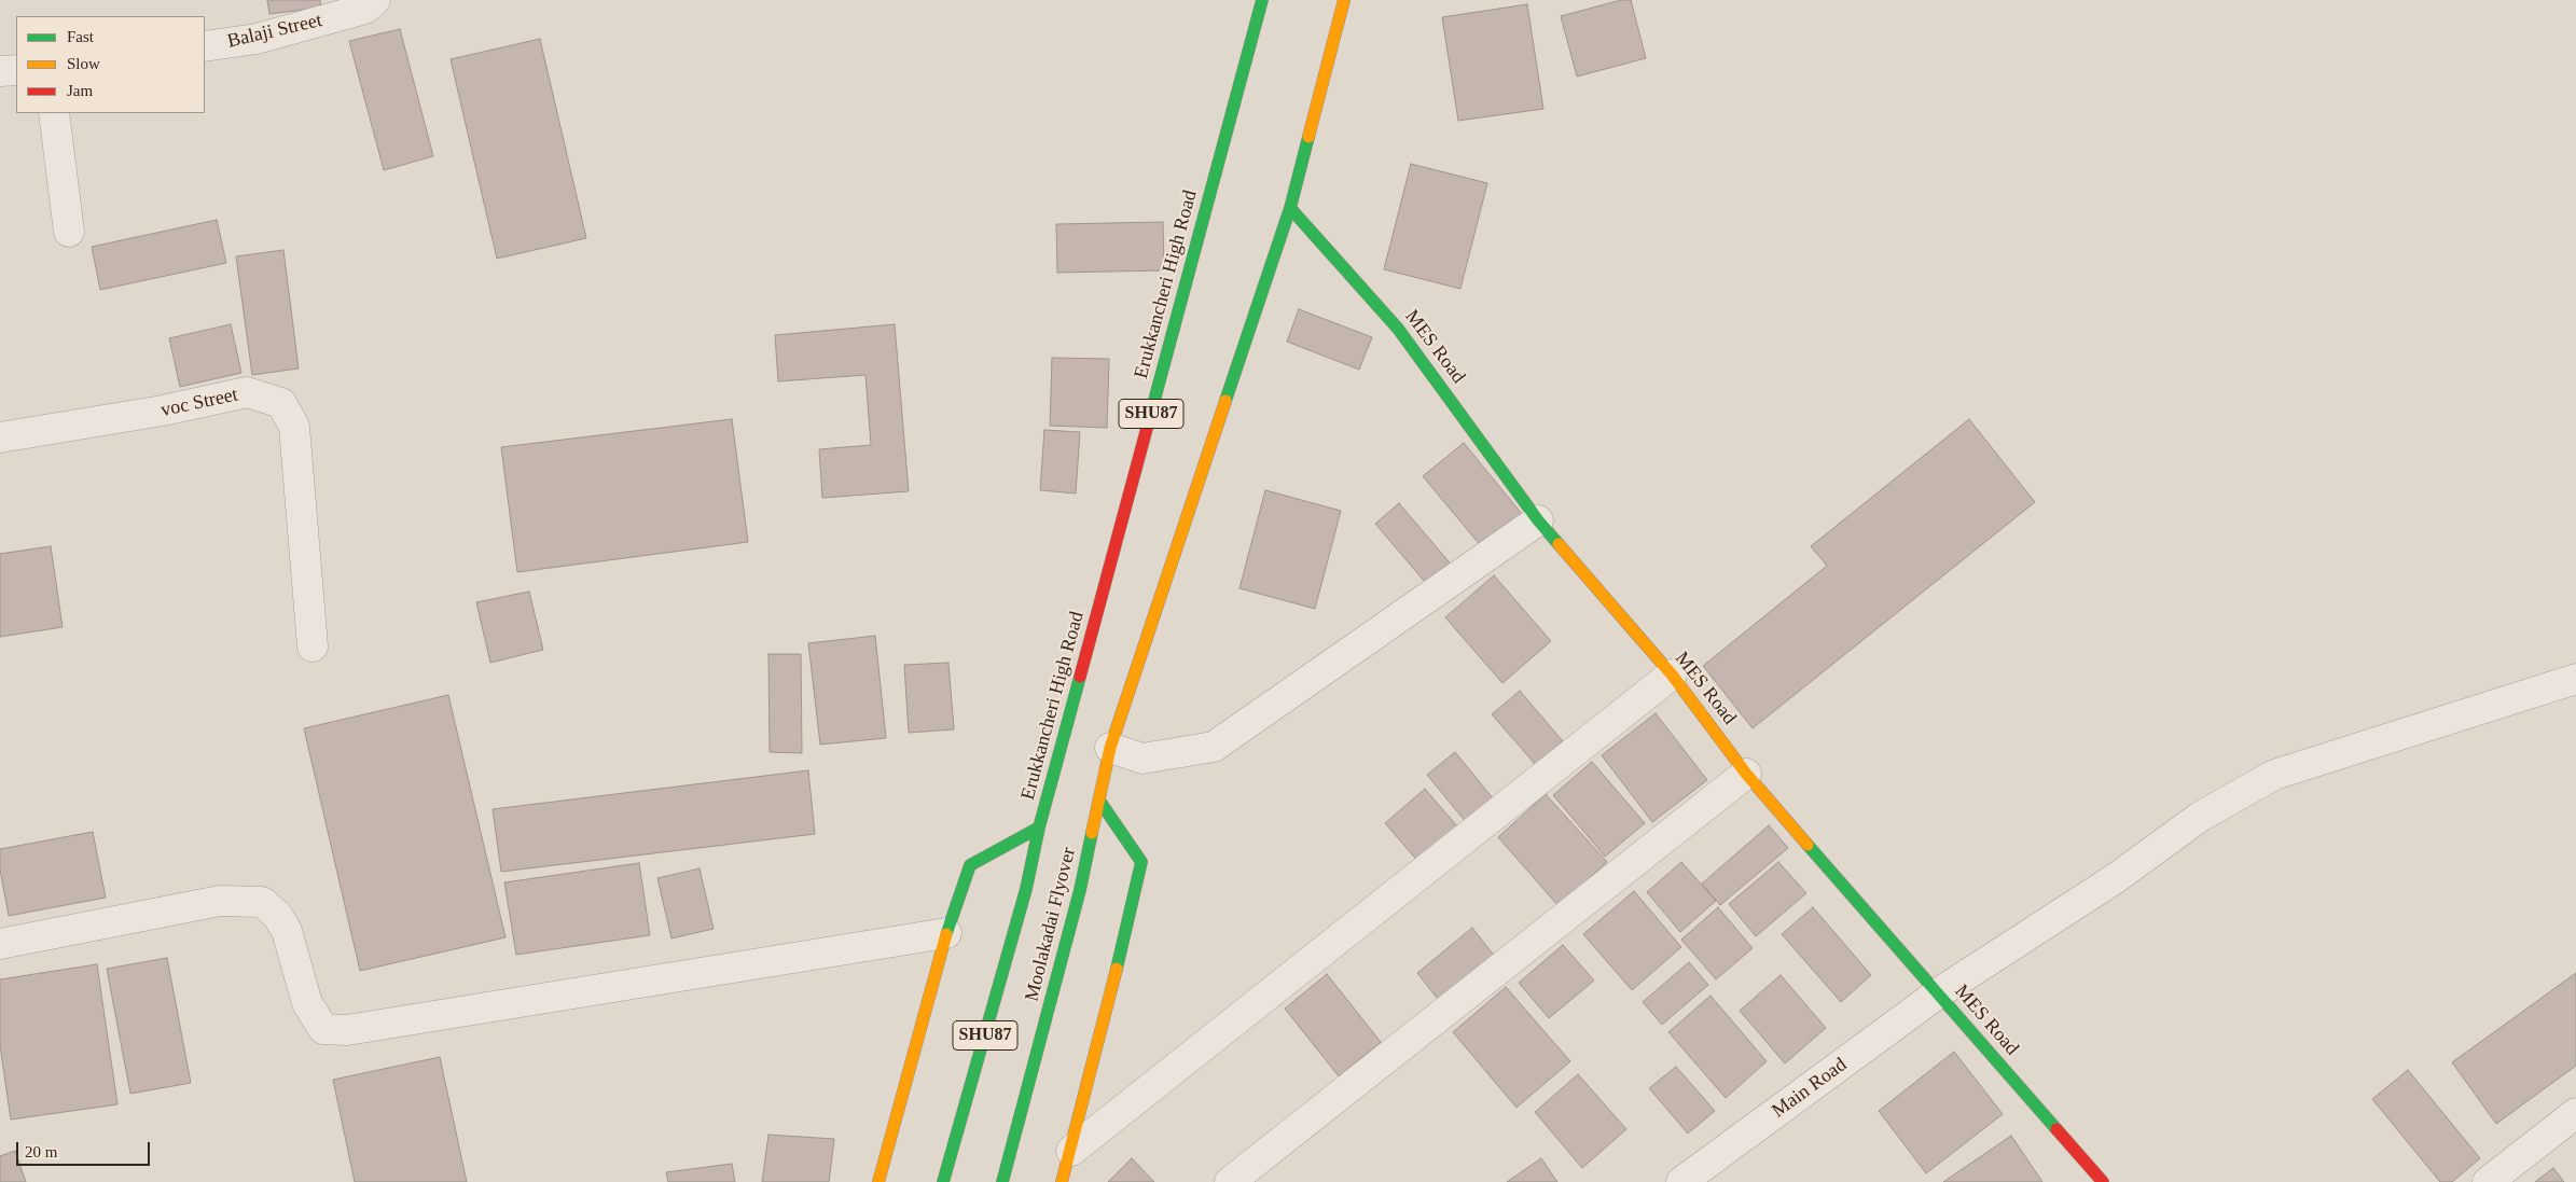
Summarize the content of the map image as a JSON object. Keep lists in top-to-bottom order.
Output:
{
  "streets": {
    "main road": [
      "Erukkancheri High Road",
      "MES Road",
      "SHU87",
      "Moolakadai Flyover"
    ],
    "street": ["Balaji Street", "voc Street", "Main Road"]
  },
  "crossings": [
    ["Erukkancheri High Road", "Moolakadai Flyover"],
    ["MES Road", "SHU87"],
    ["MES Road", "Main Road"],
    ["SHU87", "Moolakadai Flyover"]
  ],
  "legend": ["Fast", "Slow", "Jam"],
  "scale_bar": "20 m"
}
